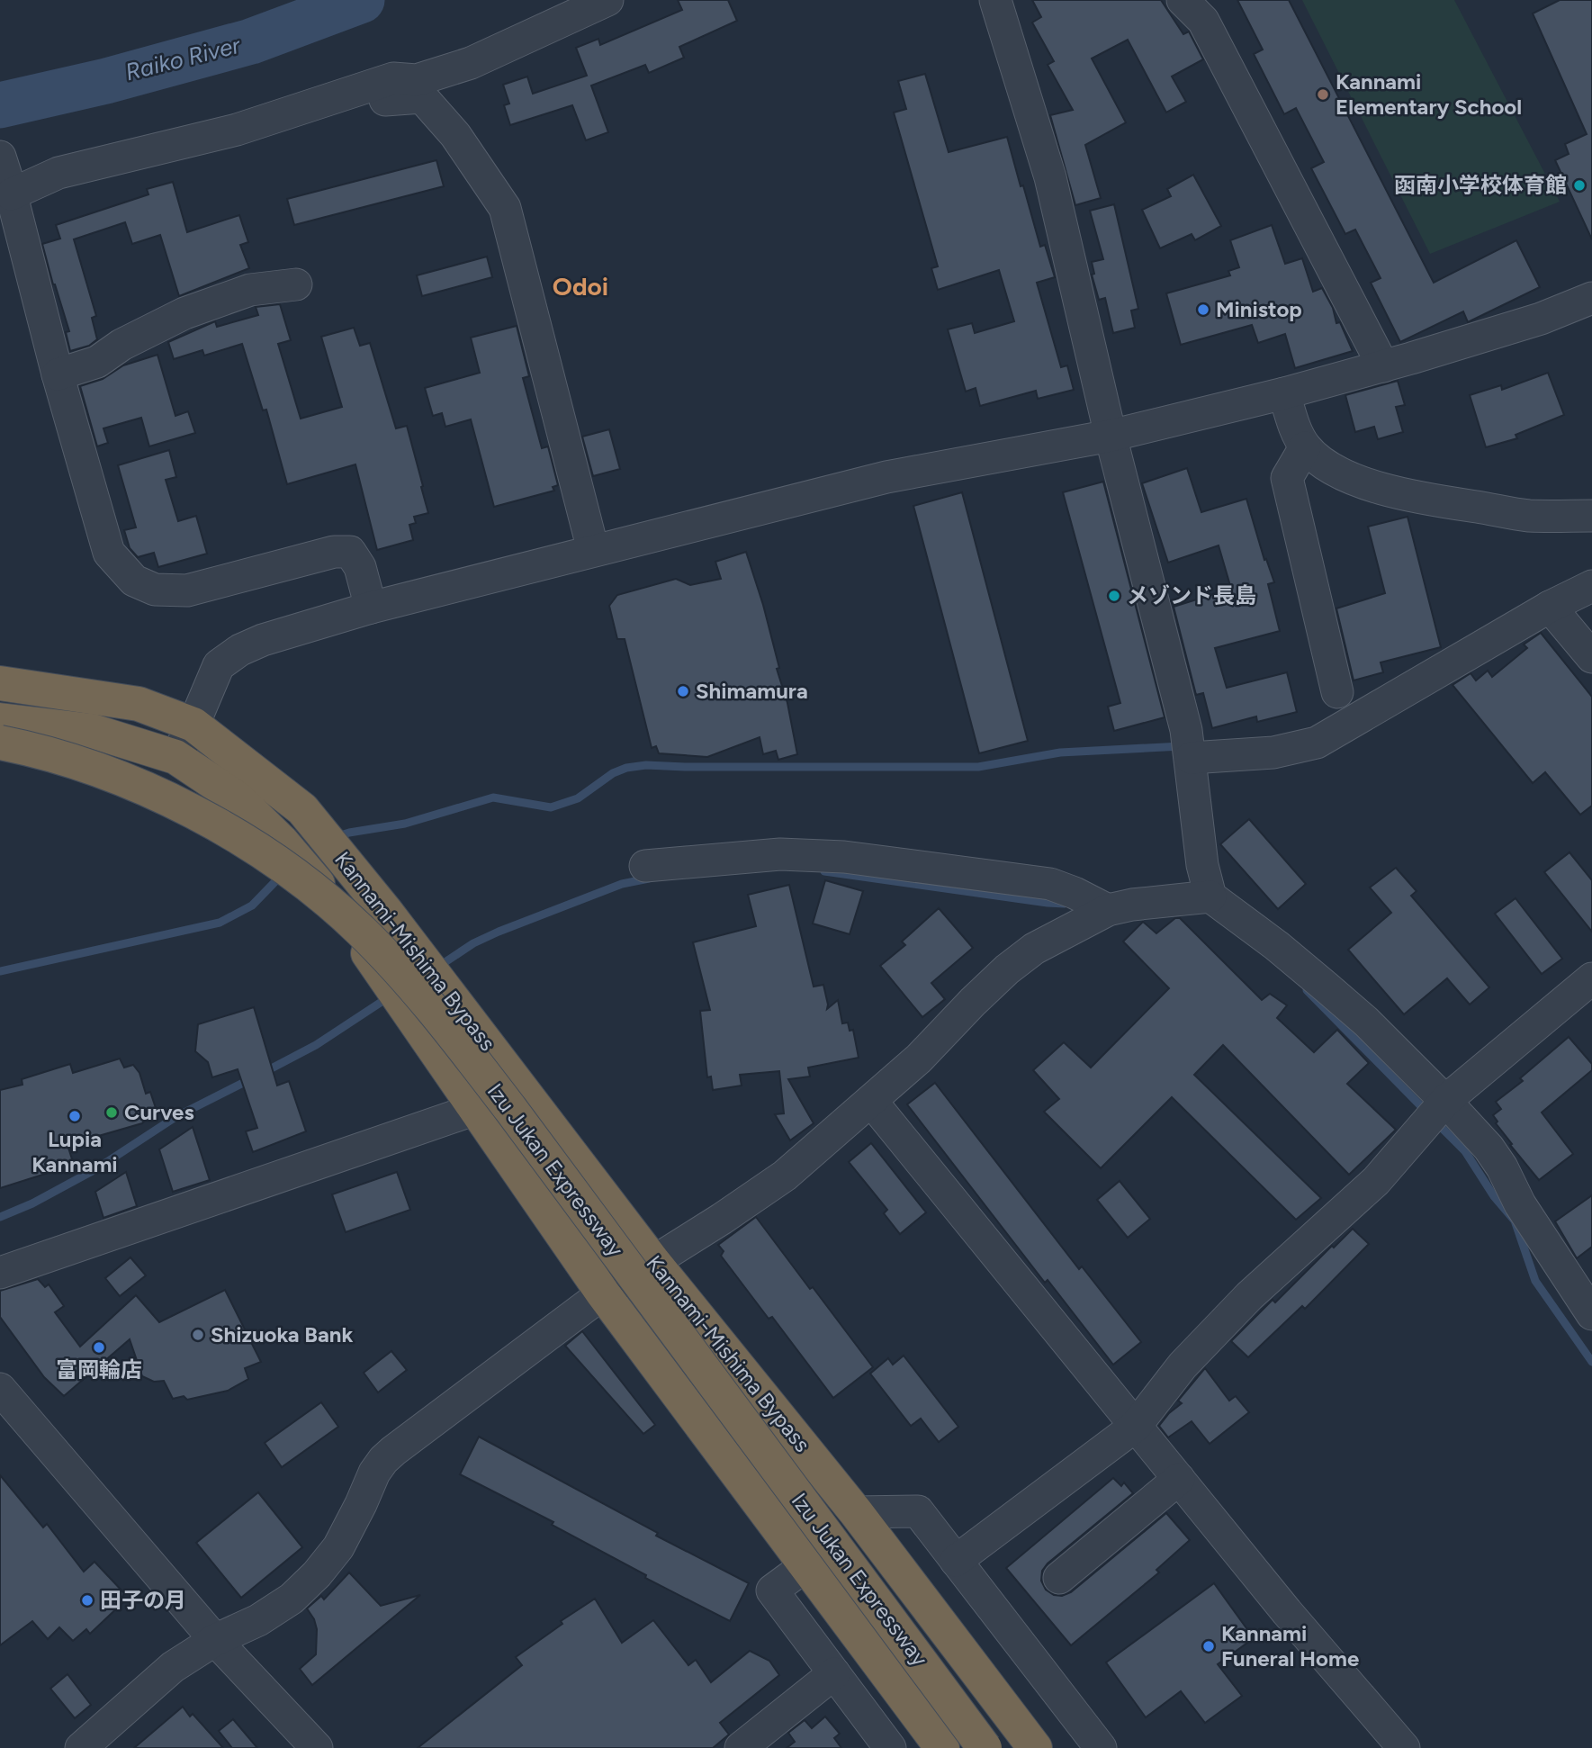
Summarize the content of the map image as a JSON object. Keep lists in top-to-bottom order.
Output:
{
  "streets": {
    "highway": ["Kannami-Mishima Bypass", "Izu Jukan Expressway"]
  },
  "districts": ["Odoi"],
  "water": ["Raiko River"],
  "places": [
    "Kannami Elementary School",
    "函南小学校体育館",
    "Ministop",
    "メゾンド長島",
    "Shimamura",
    "Curves",
    "Lupia Kannami",
    "Shizuoka Bank",
    "富岡輪店",
    "田子の月",
    "Kannami Funeral Home"
  ]
}
